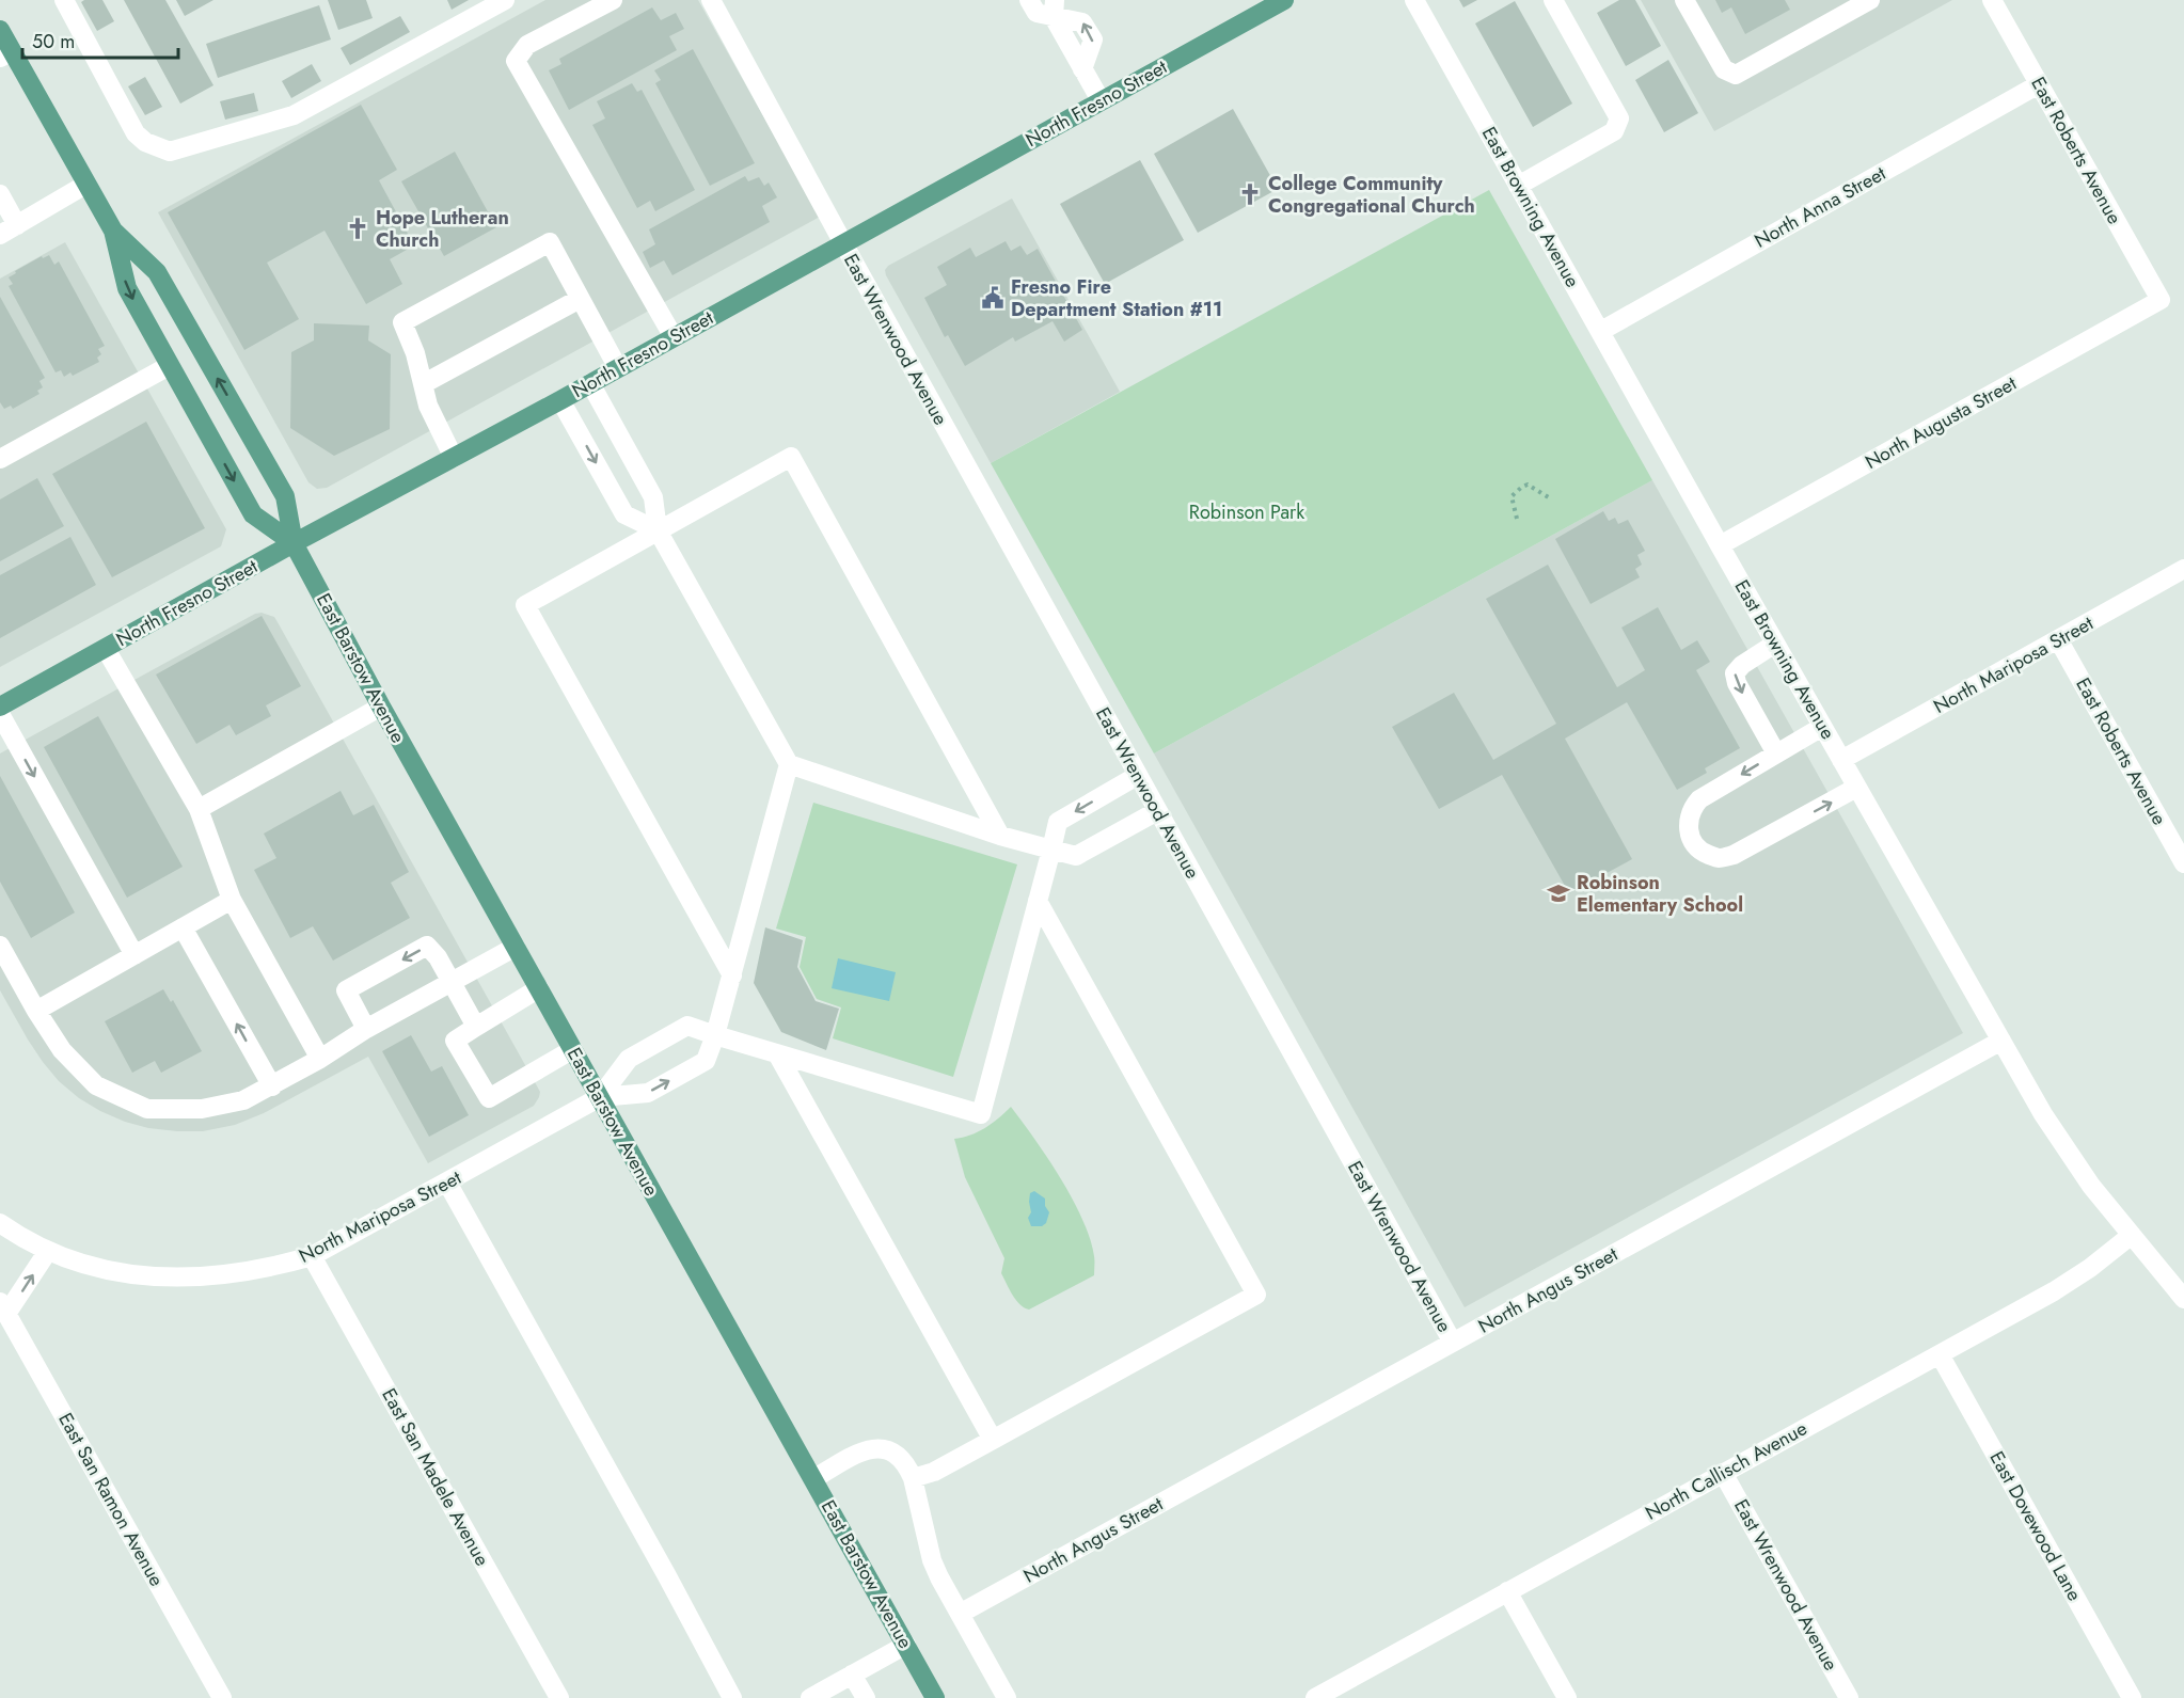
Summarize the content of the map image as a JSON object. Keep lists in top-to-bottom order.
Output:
{
  "streets": {
    "main road": ["North Fresno Street", "East Barstow Avenue"],
    "street": [
      "East Roberts Avenue",
      "East Browning Avenue",
      "North Anna Street",
      "East Wrenwood Avenue",
      "North Augusta Street",
      "North Mariposa Street",
      "North Angus Street",
      "North Callisch Avenue",
      "East San Madele Avenue",
      "East San Ramon Avenue",
      "East Dovewood Lane"
    ]
  },
  "crossings": [
    ["North Fresno Street", "East Wrenwood Avenue"],
    ["North Fresno Street", "East Barstow Avenue"],
    ["East Roberts Avenue", "North Anna Street"],
    ["East Roberts Avenue", "North Augusta Street"],
    ["East Roberts Avenue", "North Mariposa Street"],
    ["East Browning Avenue", "North Anna Street"],
    ["East Browning Avenue", "North Augusta Street"],
    ["East Browning Avenue", "North Mariposa Street"],
    ["East Browning Avenue", "North Angus Street"],
    ["East Browning Avenue", "North Callisch Avenue"],
    ["East Wrenwood Avenue", "North Angus Street"],
    ["East Wrenwood Avenue", "North Callisch Avenue"],
    ["North Mariposa Street", "East Barstow Avenue"],
    ["North Mariposa Street", "East San Madele Avenue"],
    ["North Callisch Avenue", "East Dovewood Lane"]
  ],
  "parks": ["Robinson Park"],
  "places": {
    "church": ["College Community Congregational Church", "Hope Lutheran Church"],
    "public building": ["Fresno Fire Department Station #11"],
    "school or university": ["Robinson Elementary School"]
  },
  "scale_bar": "50 m"
}
